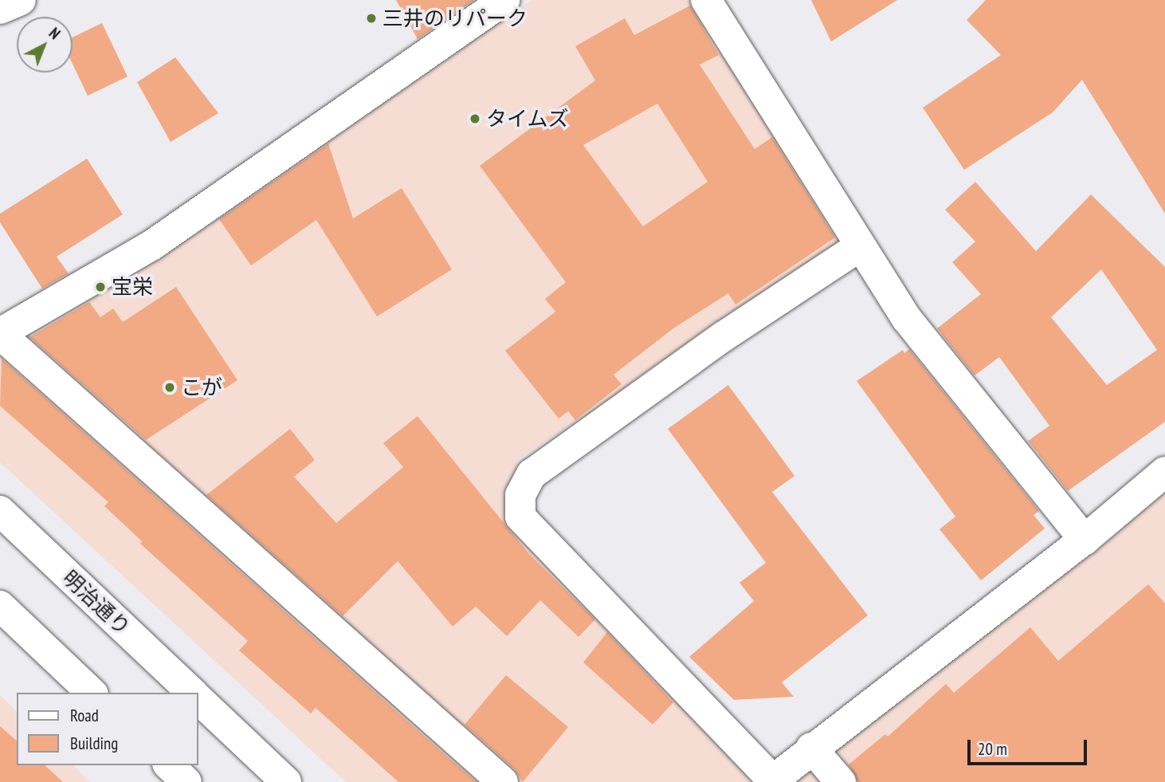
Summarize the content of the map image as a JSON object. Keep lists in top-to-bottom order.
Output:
{
  "streets": {
    "main road": ["明治通り"]
  },
  "places": [
    "三井のリパーク",
    "タイムズ",
    "宝栄",
    "こが"
  ],
  "legend": ["Road", "Building"],
  "scale_bar": "20 m",
  "north": "top right"
}
